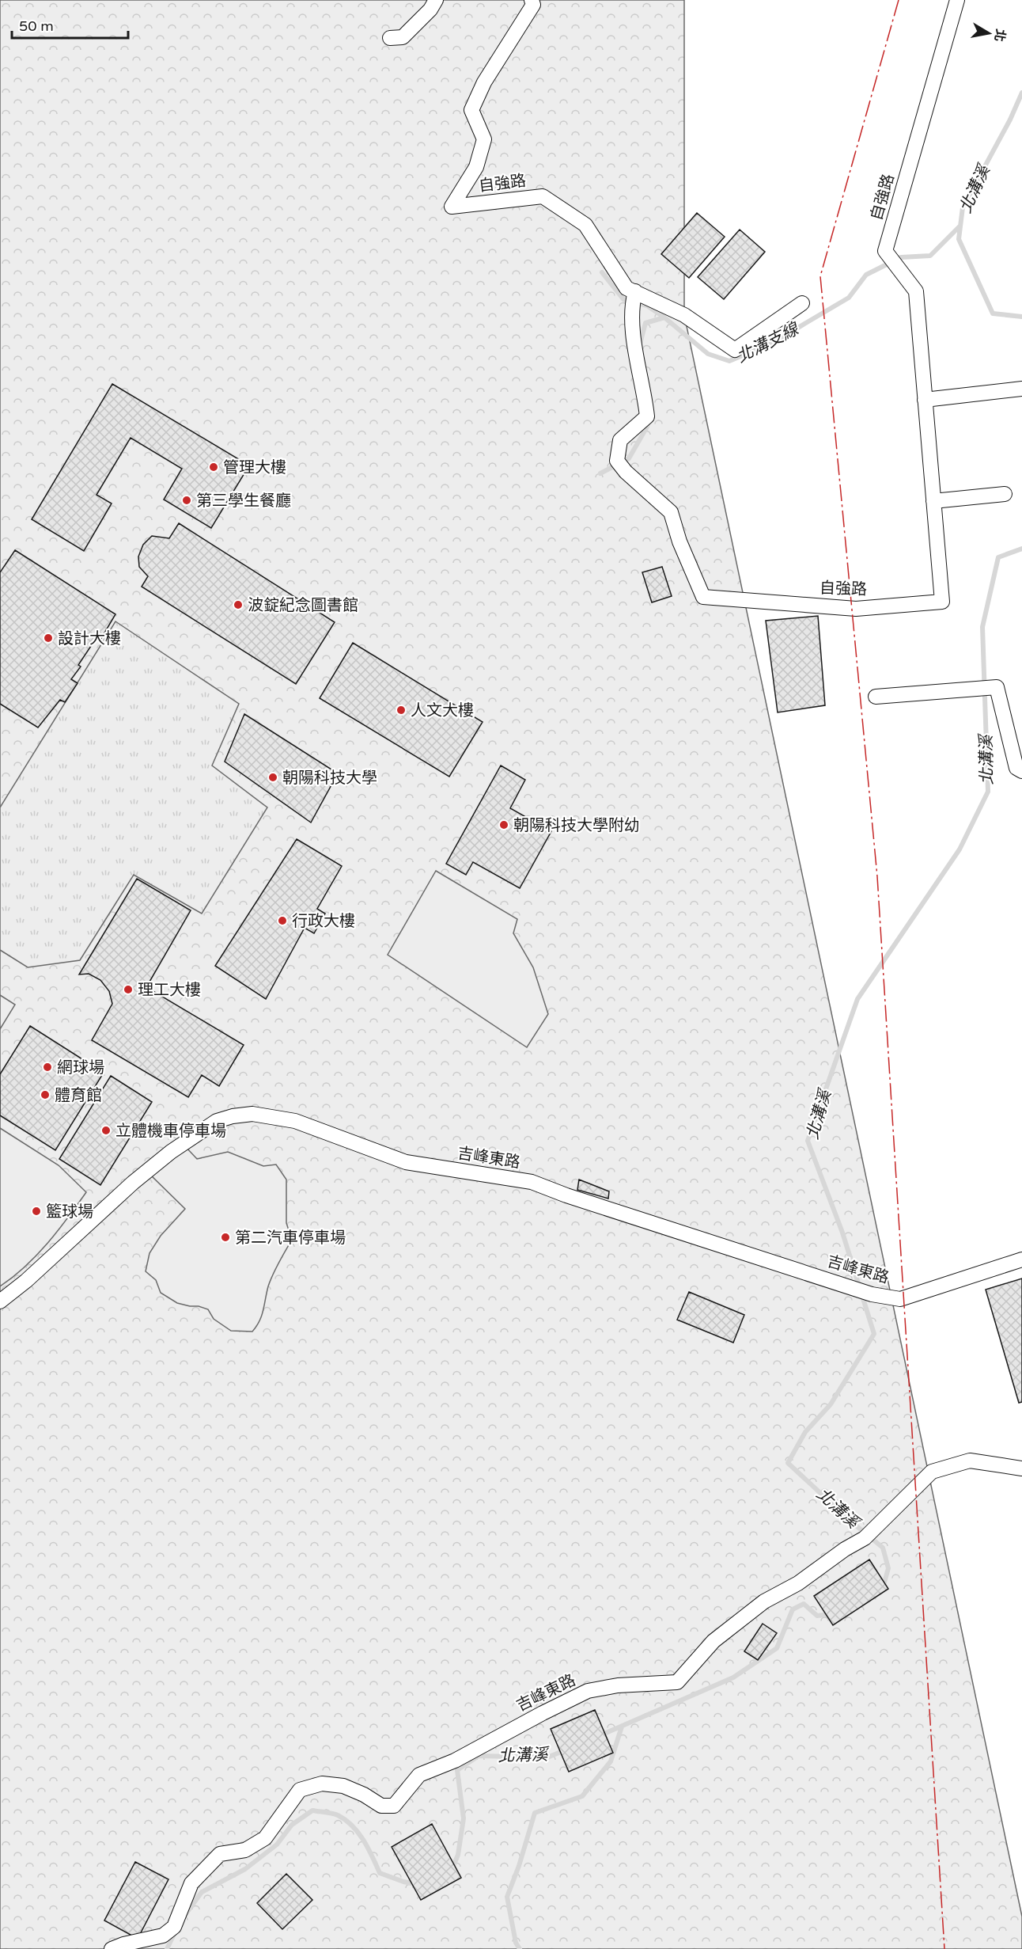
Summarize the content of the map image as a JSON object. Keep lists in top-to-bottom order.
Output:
{
  "streets": {
    "street": ["自強路", "吉峰東路"]
  },
  "water": ["北溝溪", "北溝支線"],
  "places": [
    "管理大樓",
    "第三學生餐廳",
    "波錠紀念圖書館",
    "設計大樓",
    "人文大樓",
    "朝陽科技大學",
    "朝陽科技大學附幼",
    "行政大樓",
    "理工大樓",
    "網球場",
    "體育館",
    "立體機車停車場",
    "籃球場",
    "第二汽車停車場"
  ],
  "scale_bar": "50 m",
  "north": "right"
}
